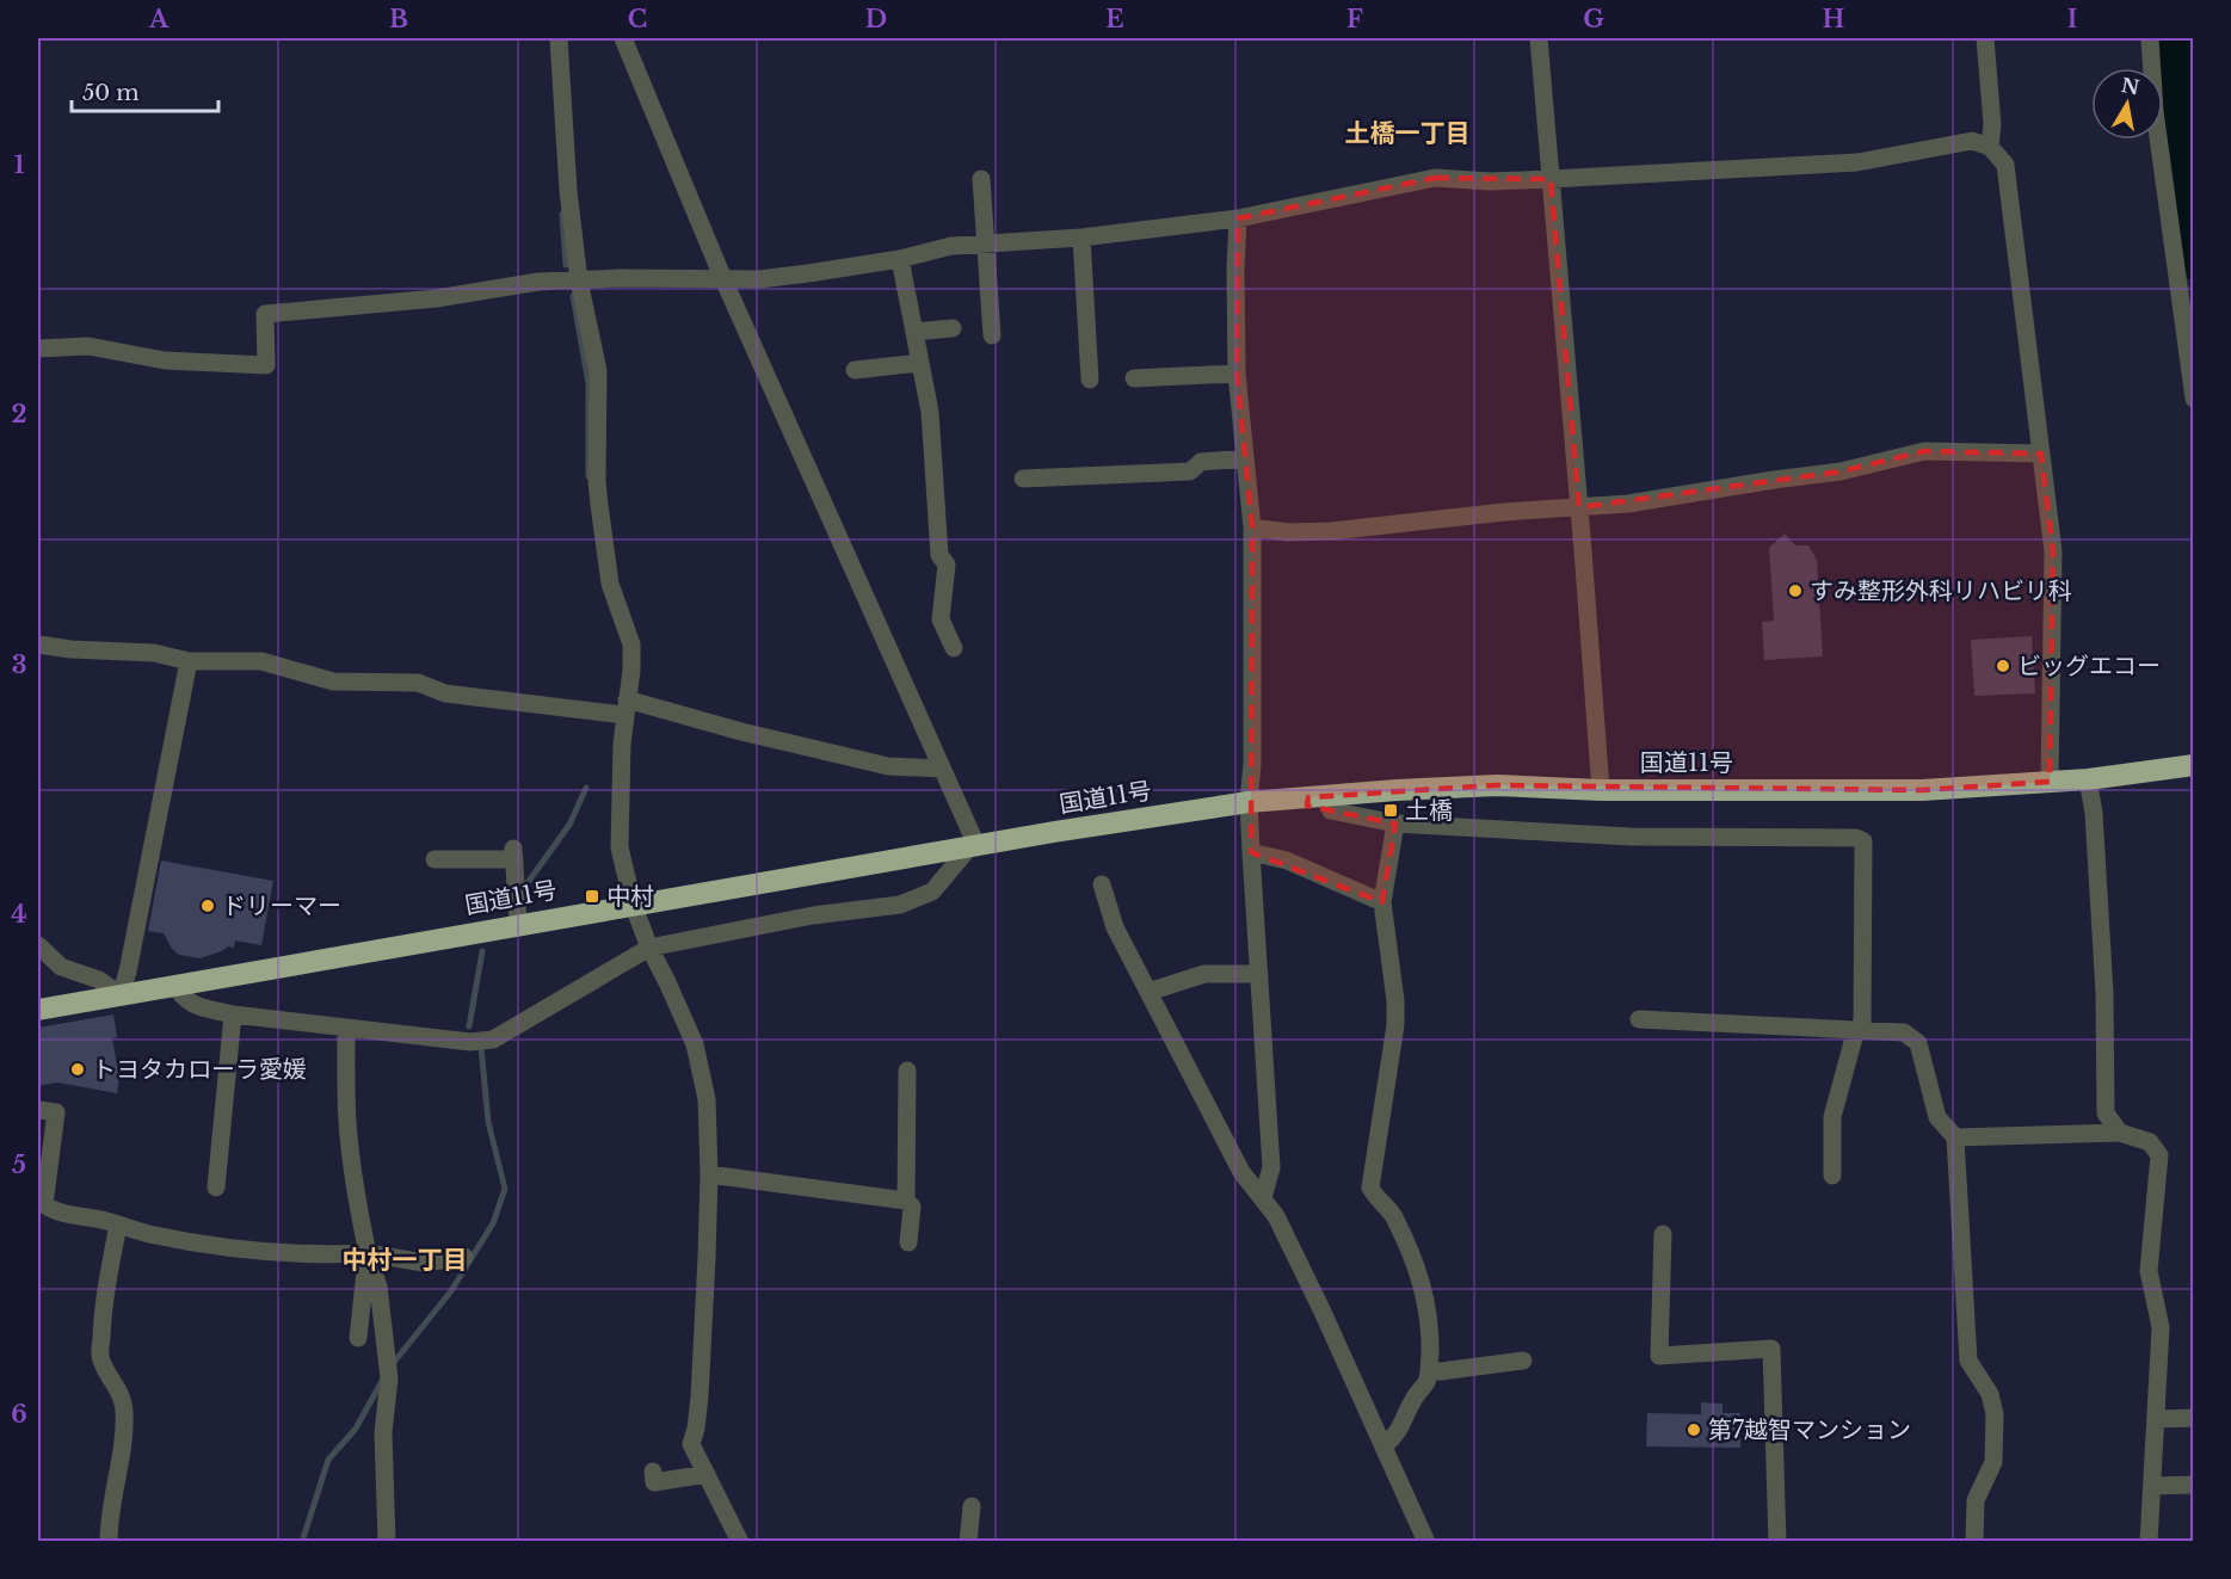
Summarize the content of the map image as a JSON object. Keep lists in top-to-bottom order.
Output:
{
  "streets": {
    "highway": ["国道11号"]
  },
  "districts": ["土橋一丁目", "中村一丁目"],
  "places": {
    "other": [
      "すみ整形外科リハビリ科",
      "ビッグエコー",
      "ドリーマー",
      "トヨタカローラ愛媛",
      "第7越智マンション"
    ],
    "transit": ["土橋", "中村"]
  },
  "scale_bar": "50 m",
  "north": "top",
  "grid": {
    "columns": [
      "A",
      "B",
      "C",
      "D",
      "E",
      "F",
      "G",
      "H",
      "I"
    ],
    "rows": [
      "1",
      "2",
      "3",
      "4",
      "5",
      "6"
    ]
  }
}
